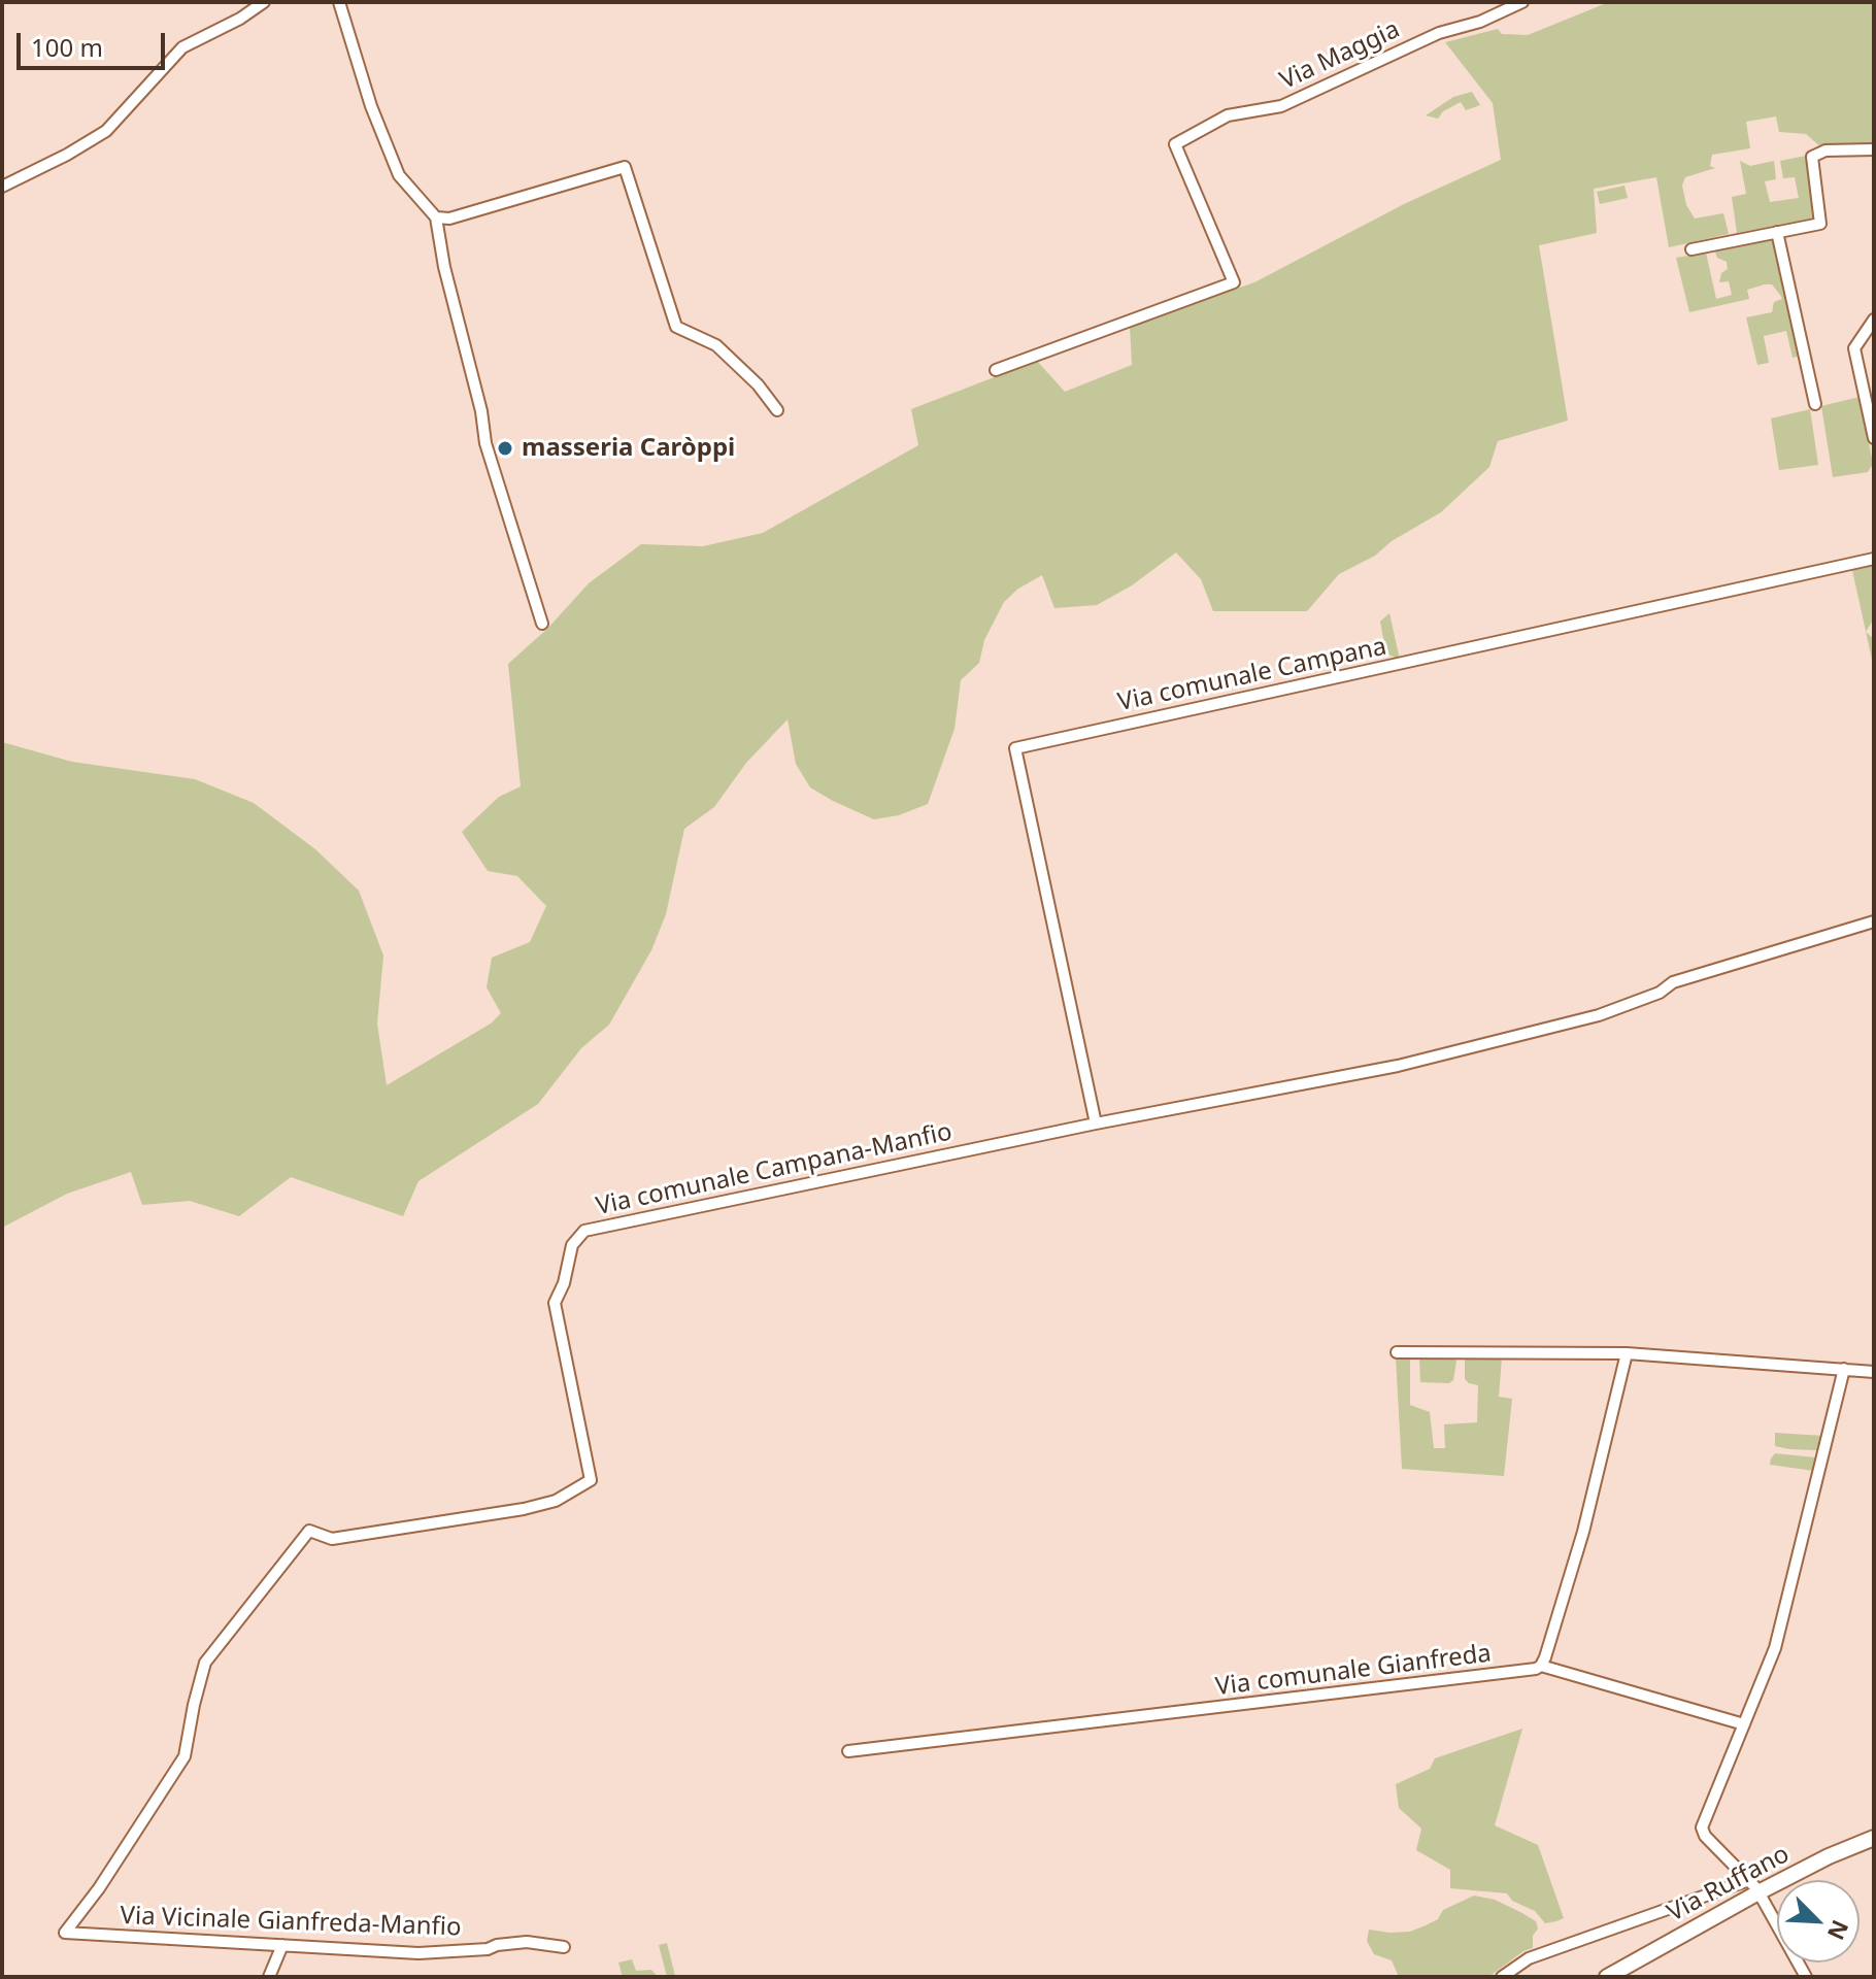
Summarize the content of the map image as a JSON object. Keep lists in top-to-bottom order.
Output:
{
  "streets": {
    "street": [
      "Via Maggia",
      "Via comunale Campana",
      "Via comunale Campana-Manfio",
      "Via comunale Gianfreda",
      "Via Ruffano",
      "Via Vicinale Gianfreda-Manfio"
    ]
  },
  "crossings": [
    ["Via comunale Campana", "Via comunale Campana-Manfio"],
    ["Via comunale Campana-Manfio", "Via Vicinale Gianfreda-Manfio"]
  ],
  "places": ["masseria Caròppi"],
  "scale_bar": "100 m",
  "north": "bottom right"
}
